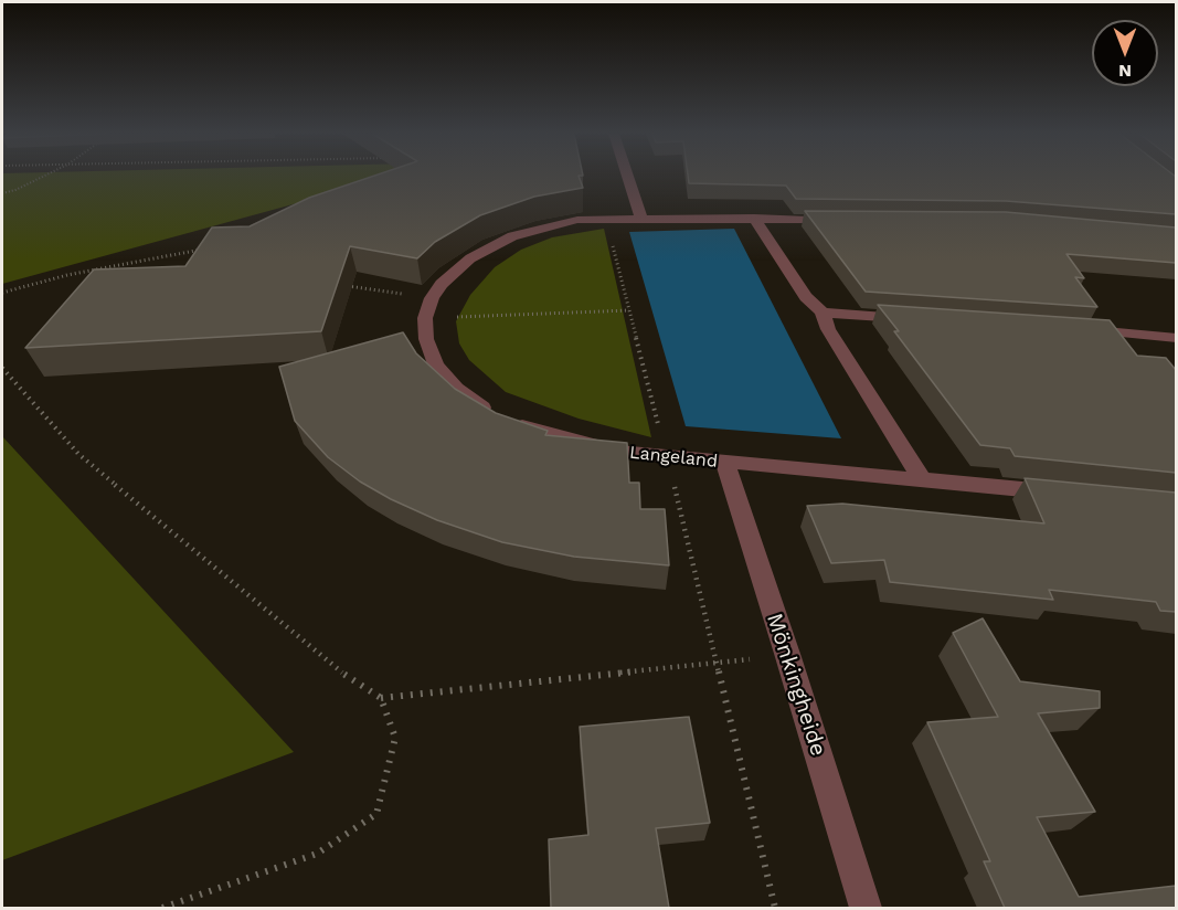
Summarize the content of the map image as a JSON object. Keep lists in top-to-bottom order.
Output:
{
  "streets": {
    "street": ["Langeland", "Mönkingheide"]
  },
  "crossings": [
    ["Langeland", "Mönkingheide"]
  ],
  "north": "bottom"
}
